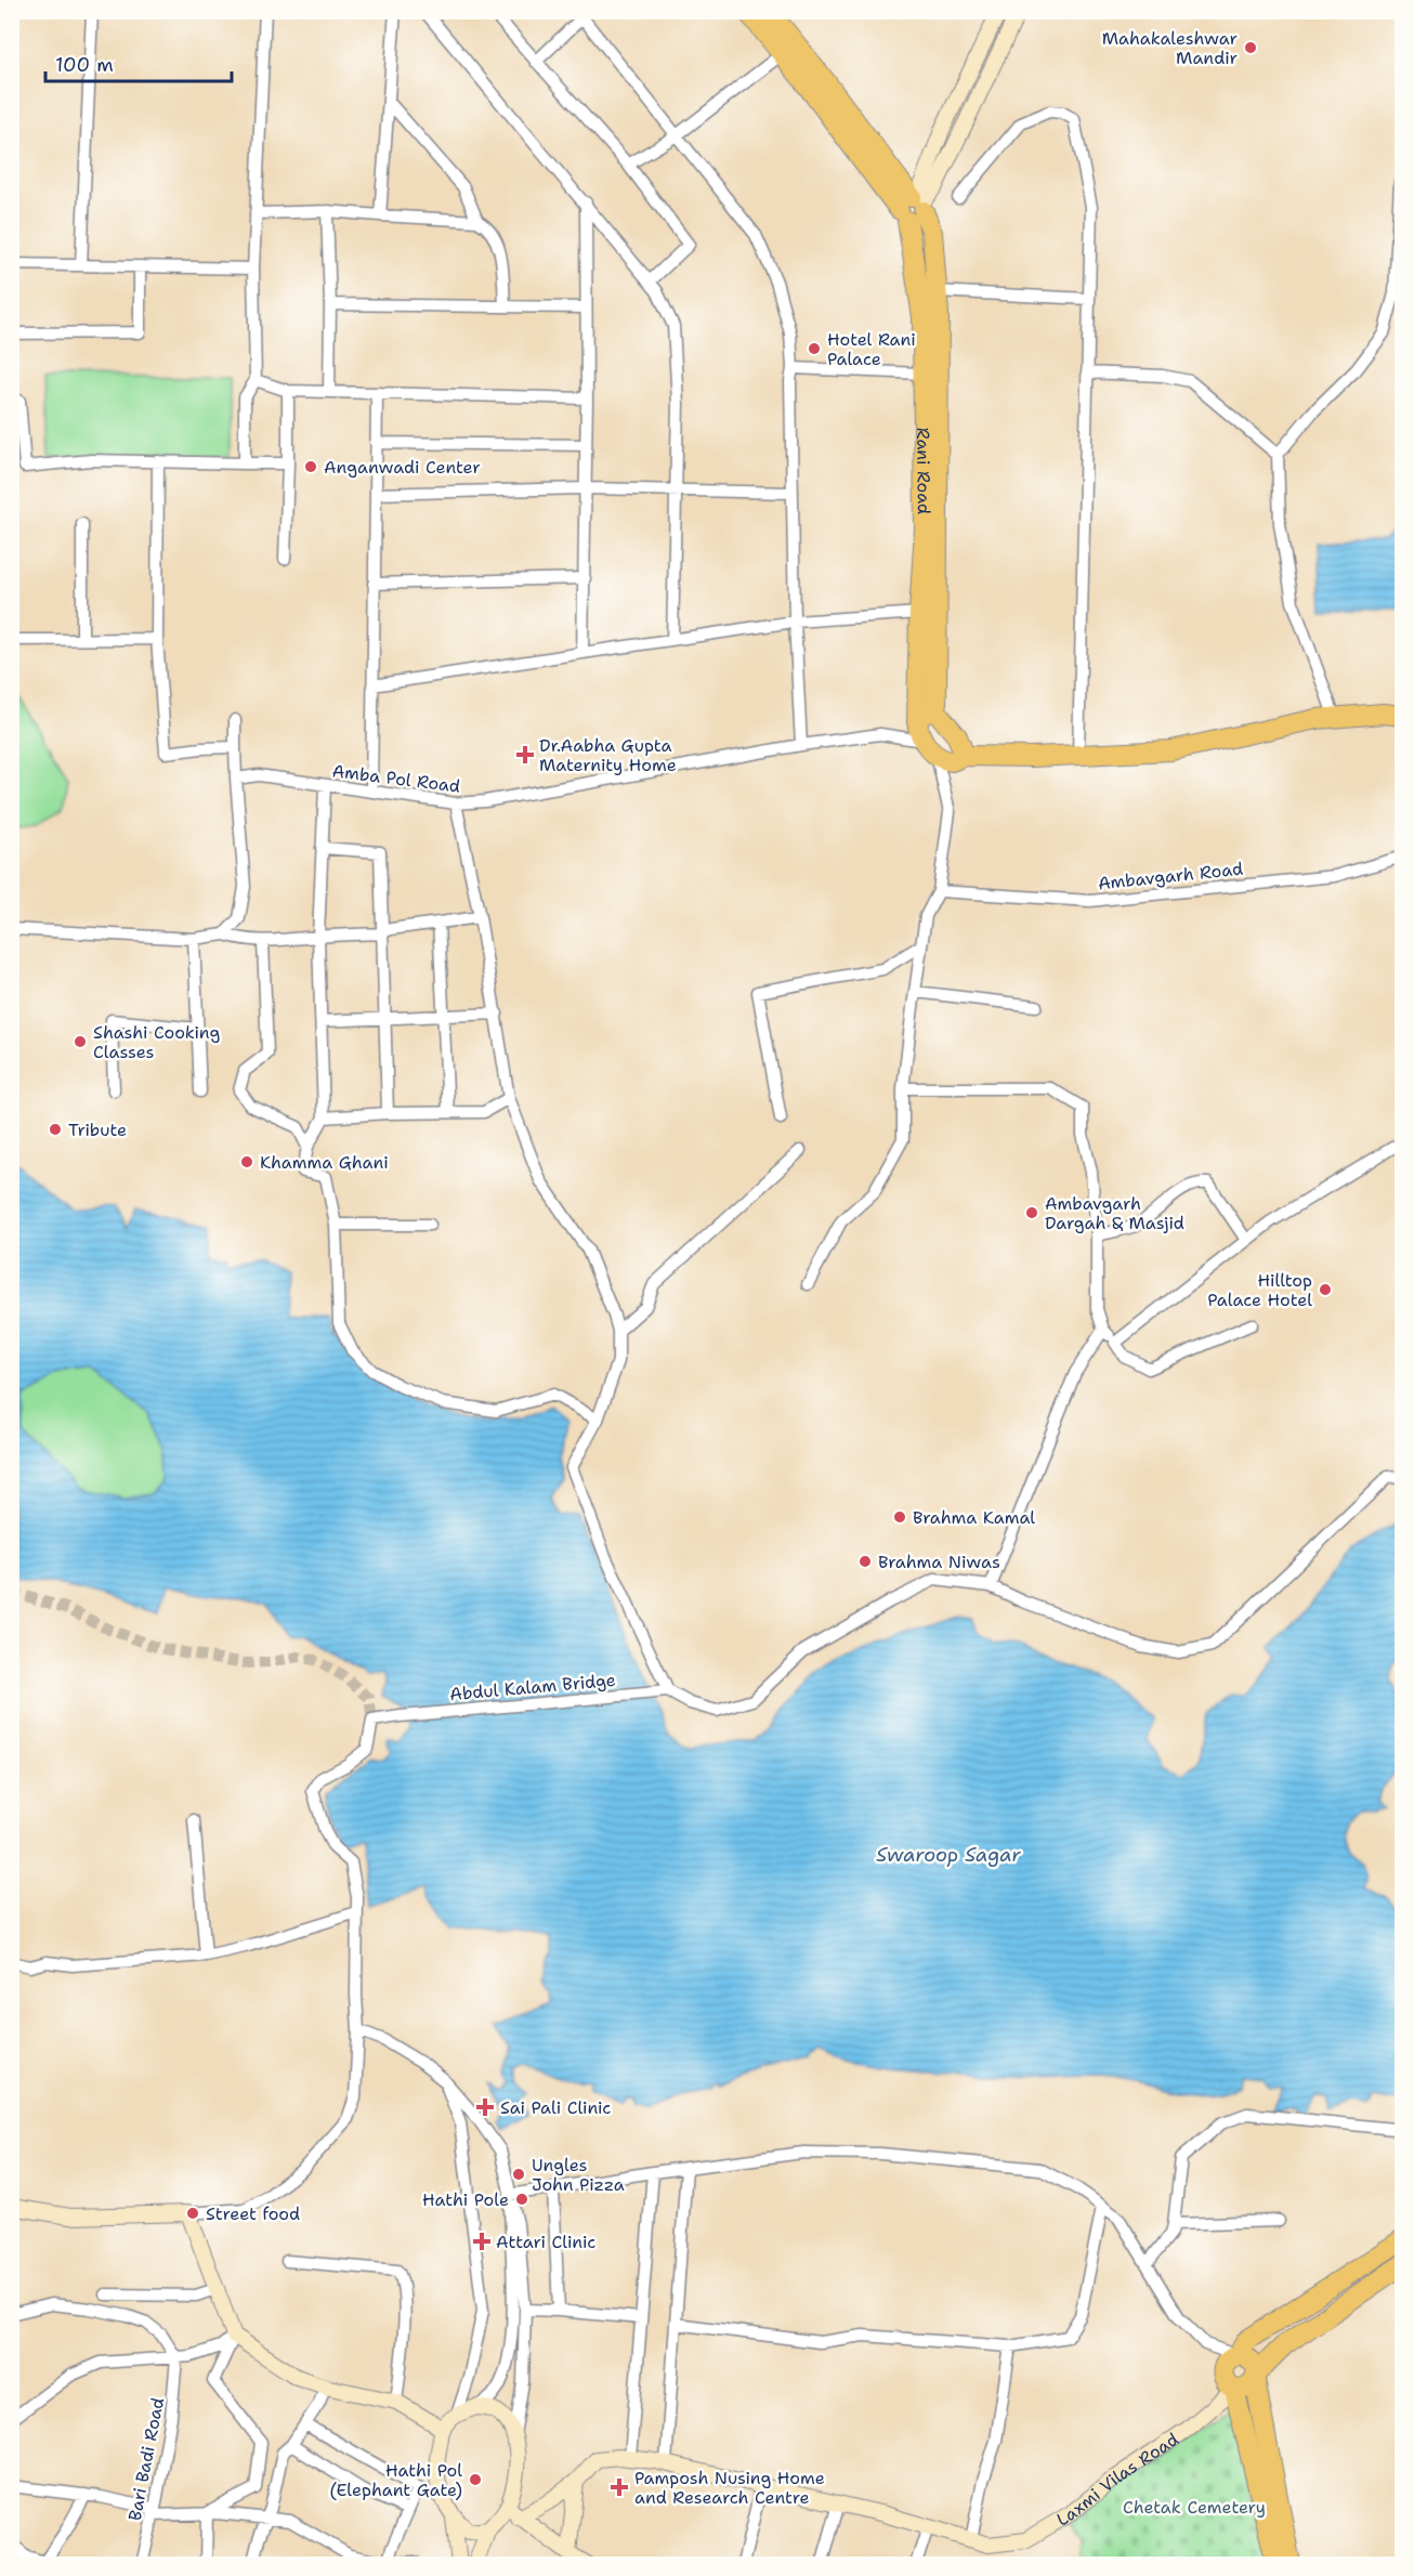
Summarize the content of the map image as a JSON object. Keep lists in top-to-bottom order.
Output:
{
  "streets": {
    "highway": ["Rani Road", "Laxmi Vilas Road"],
    "street": [
      "Amba Pol Road",
      "Ambavgarh Road",
      "Abdul Kalam Bridge",
      "Bari Badi Road"
    ]
  },
  "crossings": [
    ["Rani Road", "Amba Pol Road"]
  ],
  "water": ["Swaroop Sagar"],
  "parks": ["Chetak Cemetery"],
  "places": {
    "other": [
      "Mahakaleshwar Mandir",
      "Hotel Rani Palace",
      "Anganwadi Center",
      "Shashi Cooking Classes",
      "Tribute",
      "Khamma Ghani",
      "Ambavgarh Dargah & Masjid",
      "Hilltop Palace Hotel",
      "Brahma Kamal",
      "Brahma Niwas",
      "Ungles John Pizza",
      "Hathi Pole",
      "Street food",
      "Hathi Pol (Elephant Gate)"
    ],
    "health": [
      "Dr.Aabha Gupta Maternity Home",
      "Sai Pali Clinic",
      "Attari Clinic",
      "Pamposh Nusing Home and Research Centre"
    ]
  },
  "scale_bar": "100 m"
}
